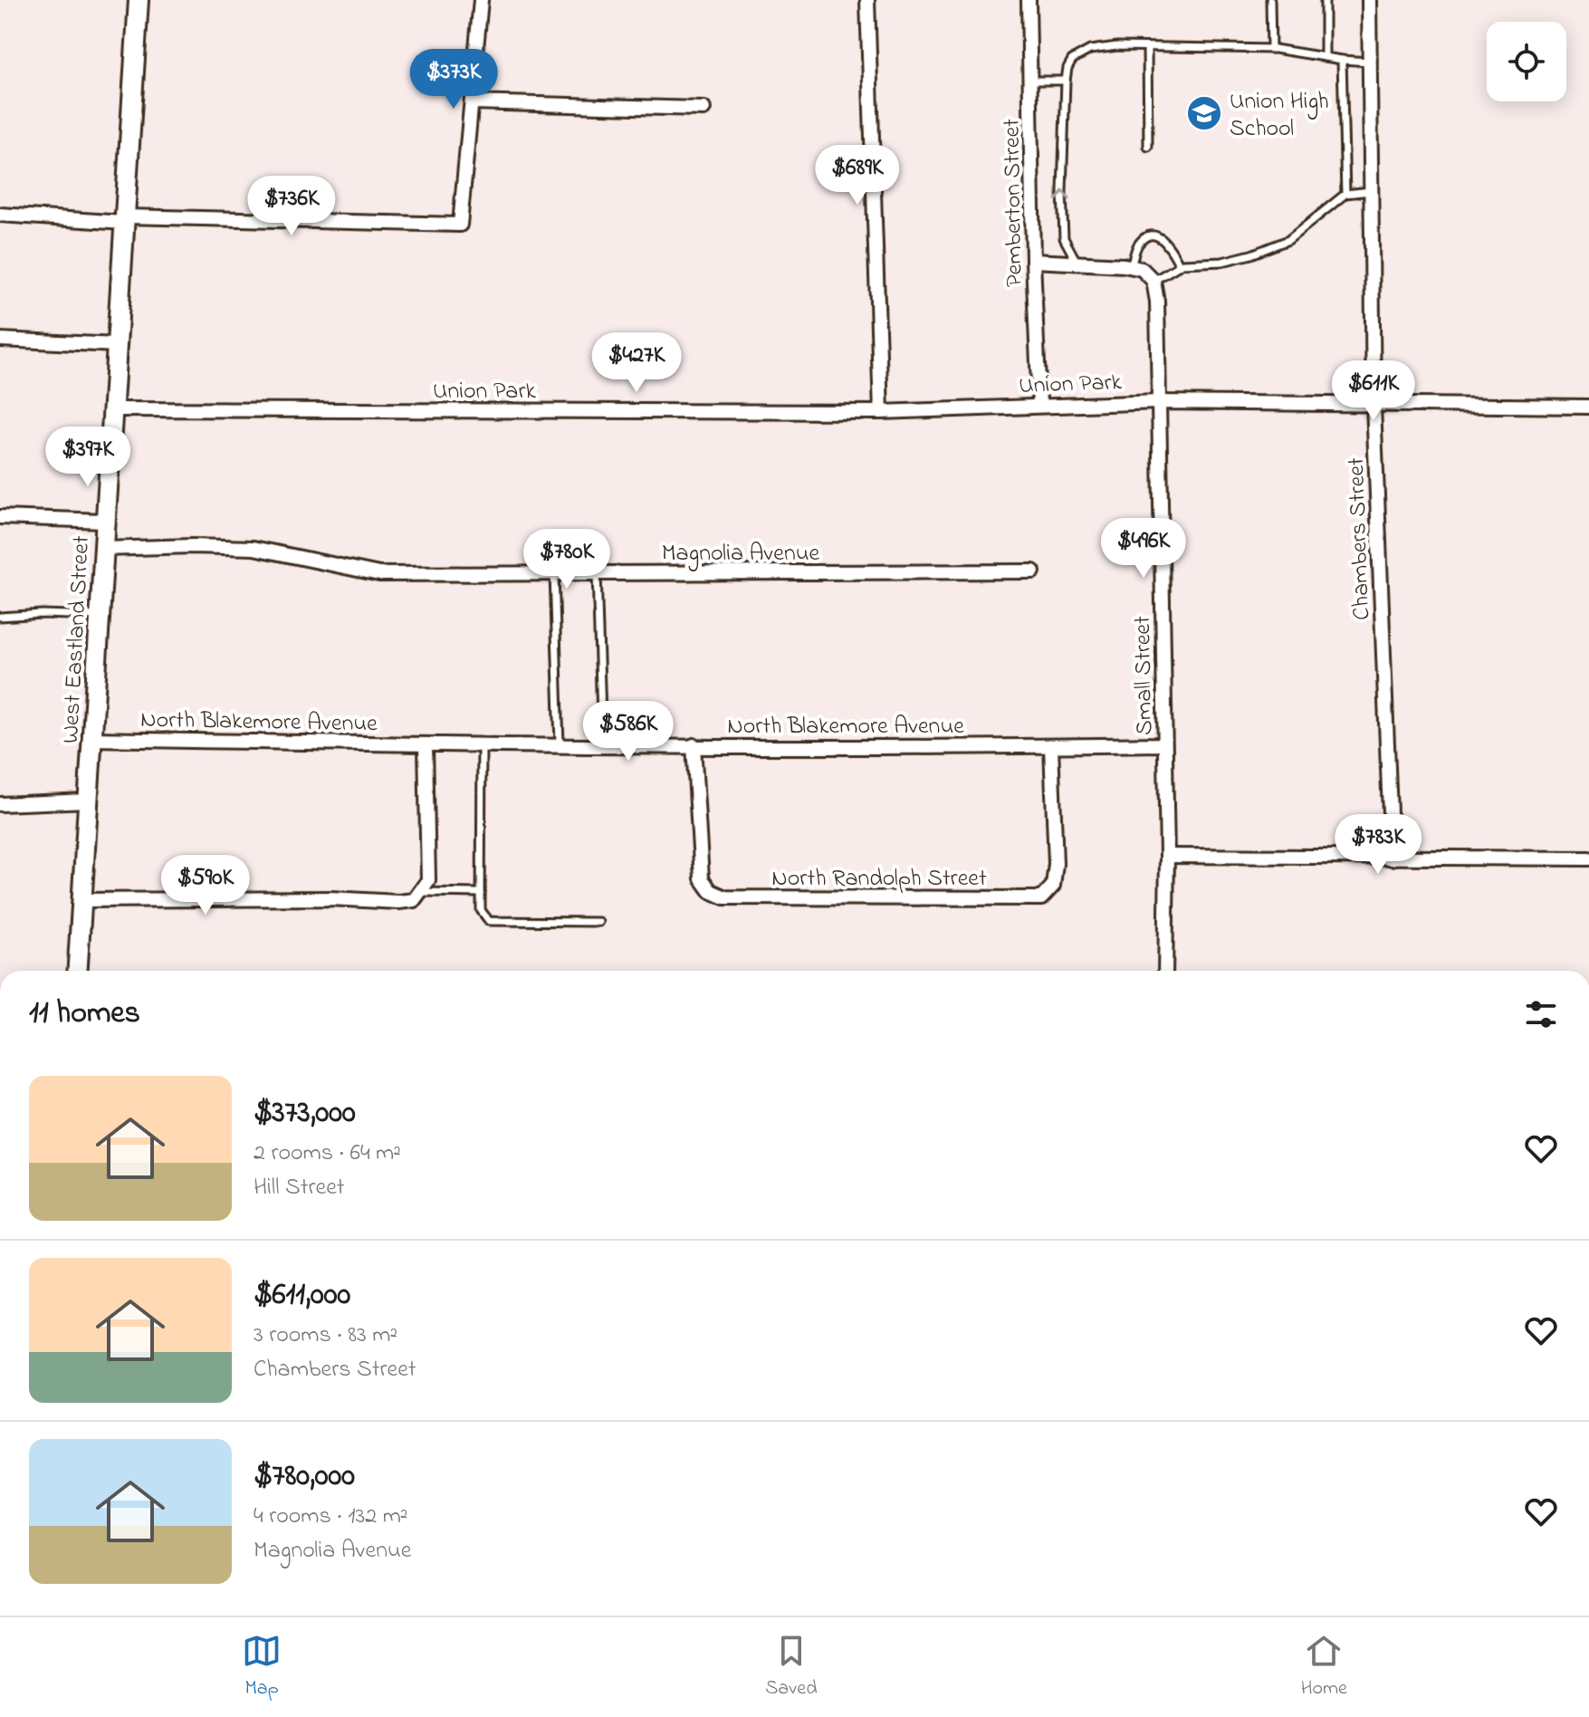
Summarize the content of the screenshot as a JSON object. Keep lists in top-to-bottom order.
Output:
{
  "streets": {
    "street": [
      "Pemberton Street",
      "Union Park",
      "Chambers Street",
      "Magnolia Avenue",
      "West Eastland Street",
      "Small Street",
      "North Blakemore Avenue",
      "North Randolph Street"
    ]
  },
  "crossings": [
    ["Pemberton Street", "Union Park"],
    ["Union Park", "Chambers Street"],
    ["Union Park", "West Eastland Street"],
    ["Union Park", "Small Street"],
    ["Magnolia Avenue", "West Eastland Street"],
    ["West Eastland Street", "North Blakemore Avenue"],
    ["Small Street", "North Blakemore Avenue"],
    ["North Blakemore Avenue", "North Randolph Street"]
  ],
  "places": {
    "school or university": ["Union High School"]
  },
  "page": {
    "price": [
      "$373K",
      "$689K",
      "$736K",
      "$427K",
      "$611K",
      "$397K",
      "$496K",
      "$780K",
      "$586K",
      "$783K",
      "$590K"
    ],
    "heading": "11 homes",
    "list": [
      {
        "name": "$373,000",
        "note": "2 rooms · 64 m² · Hill Street"
      },
      {
        "name": "$611,000",
        "note": "3 rooms · 83 m² · Chambers Street"
      },
      {
        "name": "$780,000",
        "note": "4 rooms · 132 m² · Magnolia Avenue"
      }
    ],
    "tabs": ["Map", "Saved", "Home"]
  }
}
